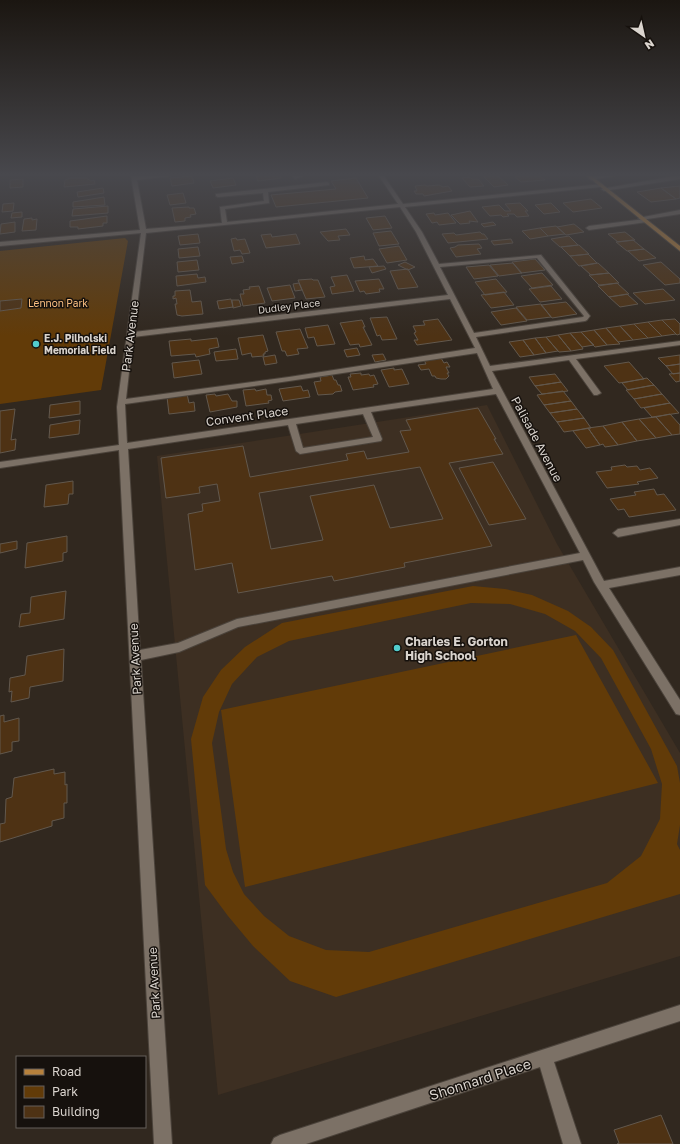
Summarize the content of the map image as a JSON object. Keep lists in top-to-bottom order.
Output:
{
  "streets": {
    "street": [
      "Dudley Place",
      "Park Avenue",
      "Convent Place",
      "Palisade Avenue",
      "Shonnard Place"
    ]
  },
  "crossings": [
    ["Dudley Place", "Park Avenue"],
    ["Dudley Place", "Palisade Avenue"],
    ["Park Avenue", "Convent Place"],
    ["Convent Place", "Palisade Avenue"]
  ],
  "parks": ["Lennon Park"],
  "places": ["E.J. Pilholski Memorial Field", "Charles E. Gorton High School"],
  "legend": ["Road", "Park", "Building"],
  "north": "bottom right"
}
